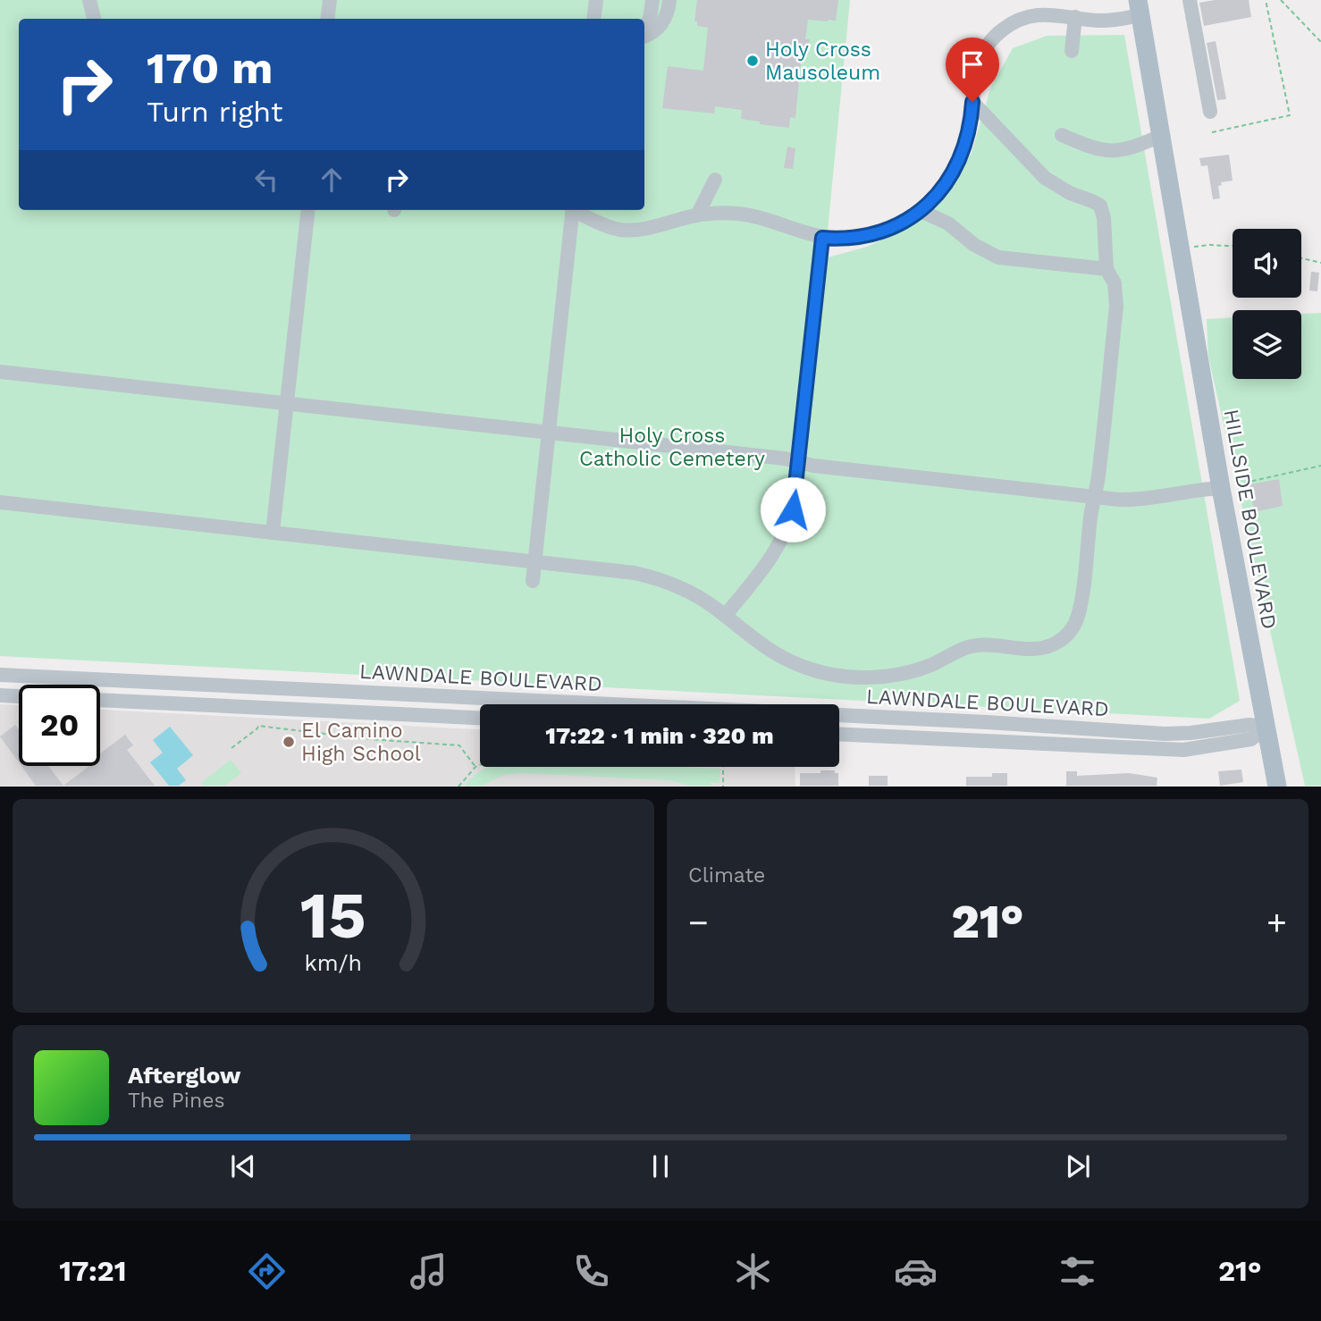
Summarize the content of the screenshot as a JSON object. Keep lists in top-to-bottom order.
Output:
{
  "streets": {
    "main road": ["HILLSIDE BOULEVARD"],
    "street": ["LAWNDALE BOULEVARD"]
  },
  "crossings": [
    ["HILLSIDE BOULEVARD", "LAWNDALE BOULEVARD"]
  ],
  "parks": ["Holy Cross Catholic Cemetery"],
  "places": ["Holy Cross Mausoleum", "El Camino High School"],
  "page": {
    "turn": ["170 m", "Turn right"],
    "limit": "20",
    "trip": "17:22 · 1 min · 320 m",
    "tile": "Climate",
    "heat": ["−", "21°", "+"],
    "song": ["Afterglow", "The Pines"],
    "tabs": ["17:21", "21°"],
    "gauge": ["15", "km/h"]
  }
}
